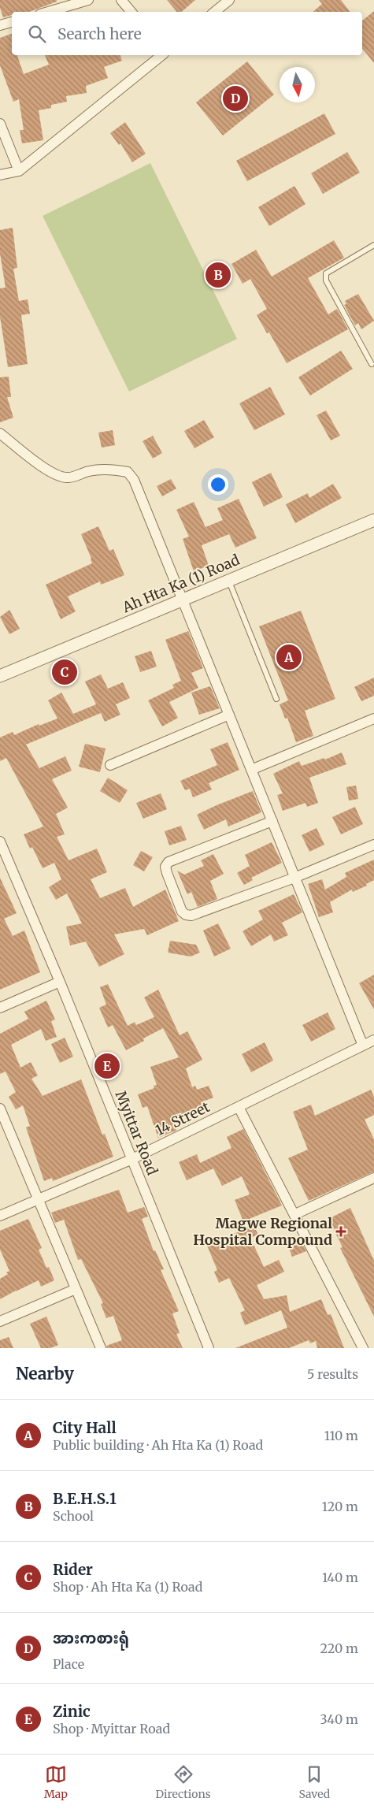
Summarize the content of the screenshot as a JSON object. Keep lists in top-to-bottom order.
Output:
{
  "streets": {
    "street": ["Ah Hta Ka (1) Road", "14 Street", "Myittar Road"]
  },
  "crossings": [
    ["14 Street", "Myittar Road"]
  ],
  "places": {
    "health": ["Magwe Regional Hospital Compound"]
  },
  "north": "bottom",
  "page": {
    "search": "Search here",
    "pins": [
      "D",
      "B",
      "A",
      "C",
      "E"
    ],
    "heading": ["Nearby", "5 results"],
    "list": [
      {
        "mark": "A",
        "name": "City Hall",
        "note": "Public building · Ah Hta Ka (1) Road",
        "value": "110 m"
      },
      {
        "mark": "B",
        "name": "B.E.H.S.1",
        "note": "School",
        "value": "120 m"
      },
      {
        "mark": "C",
        "name": "Rider",
        "note": "Shop · Ah Hta Ka (1) Road",
        "value": "140 m"
      },
      {
        "mark": "D",
        "name": "အားကစားရုံ",
        "note": "Place",
        "value": "220 m"
      },
      {
        "mark": "E",
        "name": "Zinic",
        "note": "Shop · Myittar Road",
        "value": "340 m"
      }
    ],
    "nav": ["Map", "Directions", "Saved"]
  }
}
